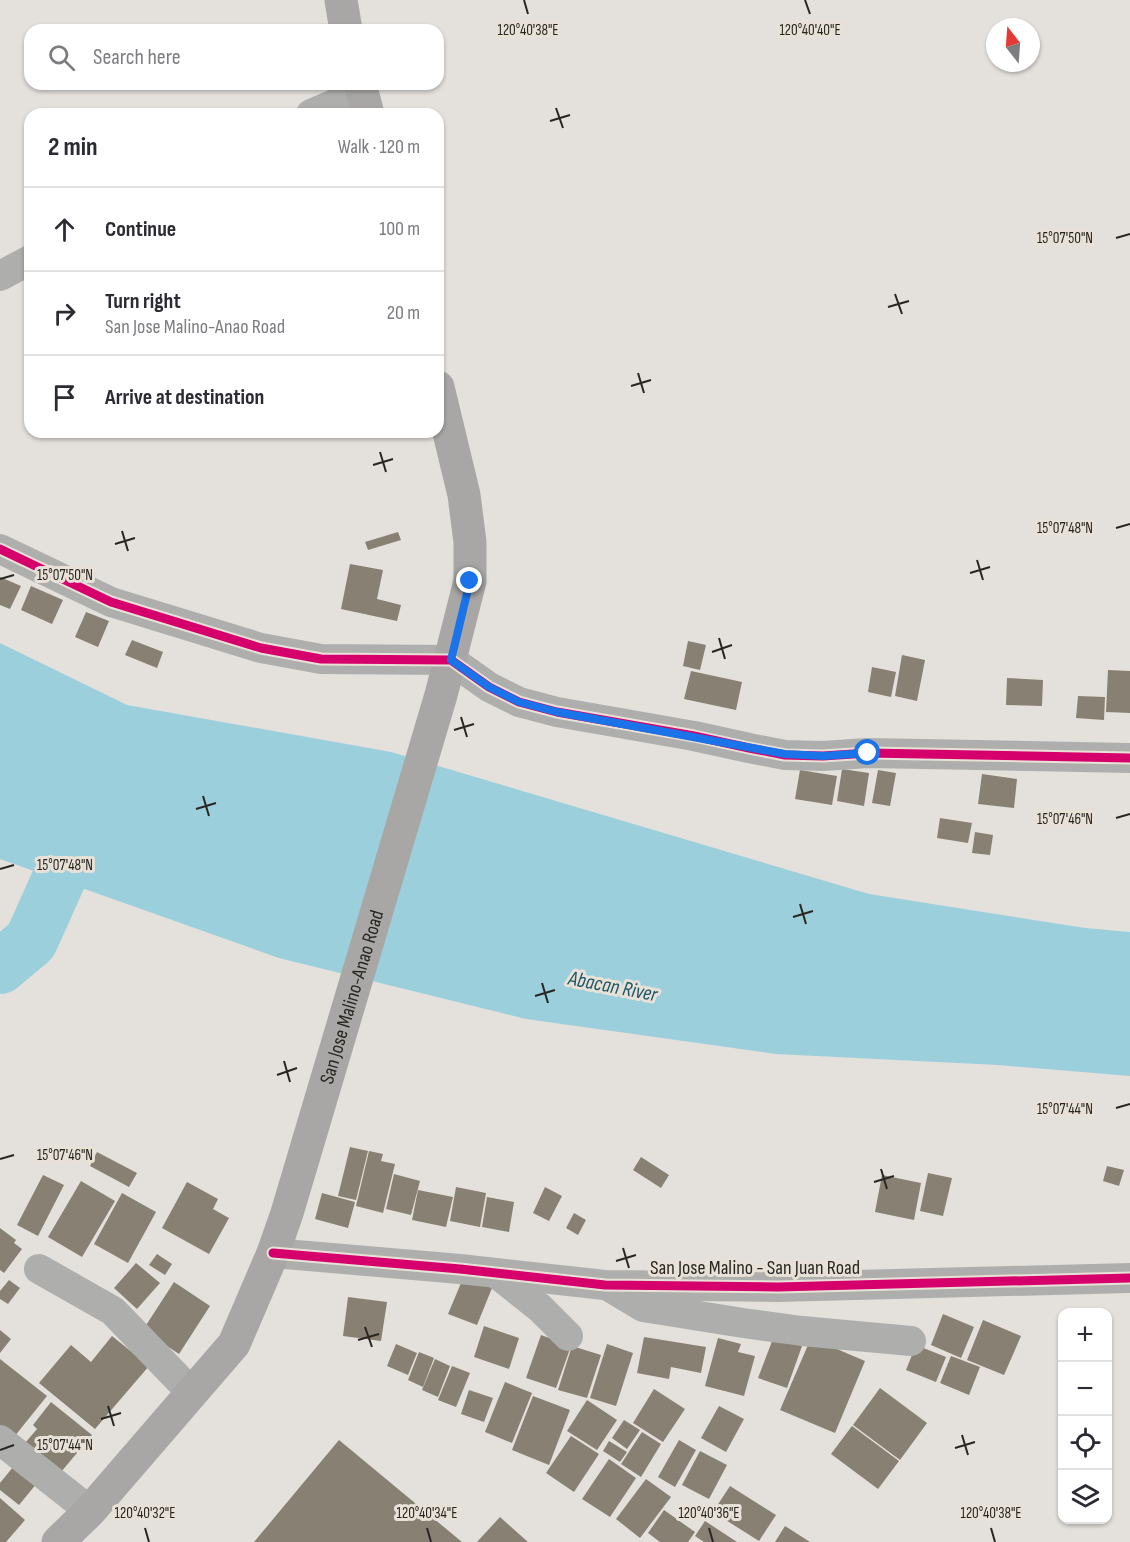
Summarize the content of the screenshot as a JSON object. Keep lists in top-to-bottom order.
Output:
{
  "streets": {
    "main road": ["San Jose Malino-Anao Road"],
    "street": ["San Jose Malino - San Juan Road"]
  },
  "crossings": [
    ["San Jose Malino-Anao Road", "San Jose Malino - San Juan Road"]
  ],
  "water": ["Abacan River"],
  "north": "top",
  "page": {
    "search": "Search here",
    "heading": ["2 min", "Walk · 120 m"],
    "list": [
      ["Continue", "100 m"],
      ["Turn right", "San Jose Malino-Anao Road", "20 m"],
      "Arrive at destination"
    ],
    "map_buttons": ["+", "−"]
  },
  "coordinates": [
    "120°40'38\"E",
    "120°40'40\"E",
    "15°07'50\"N",
    "15°07'48\"N",
    "15°07'46\"N",
    "15°07'44\"N",
    "120°40'32\"E",
    "120°40'34\"E",
    "120°40'36\"E"
  ]
}
